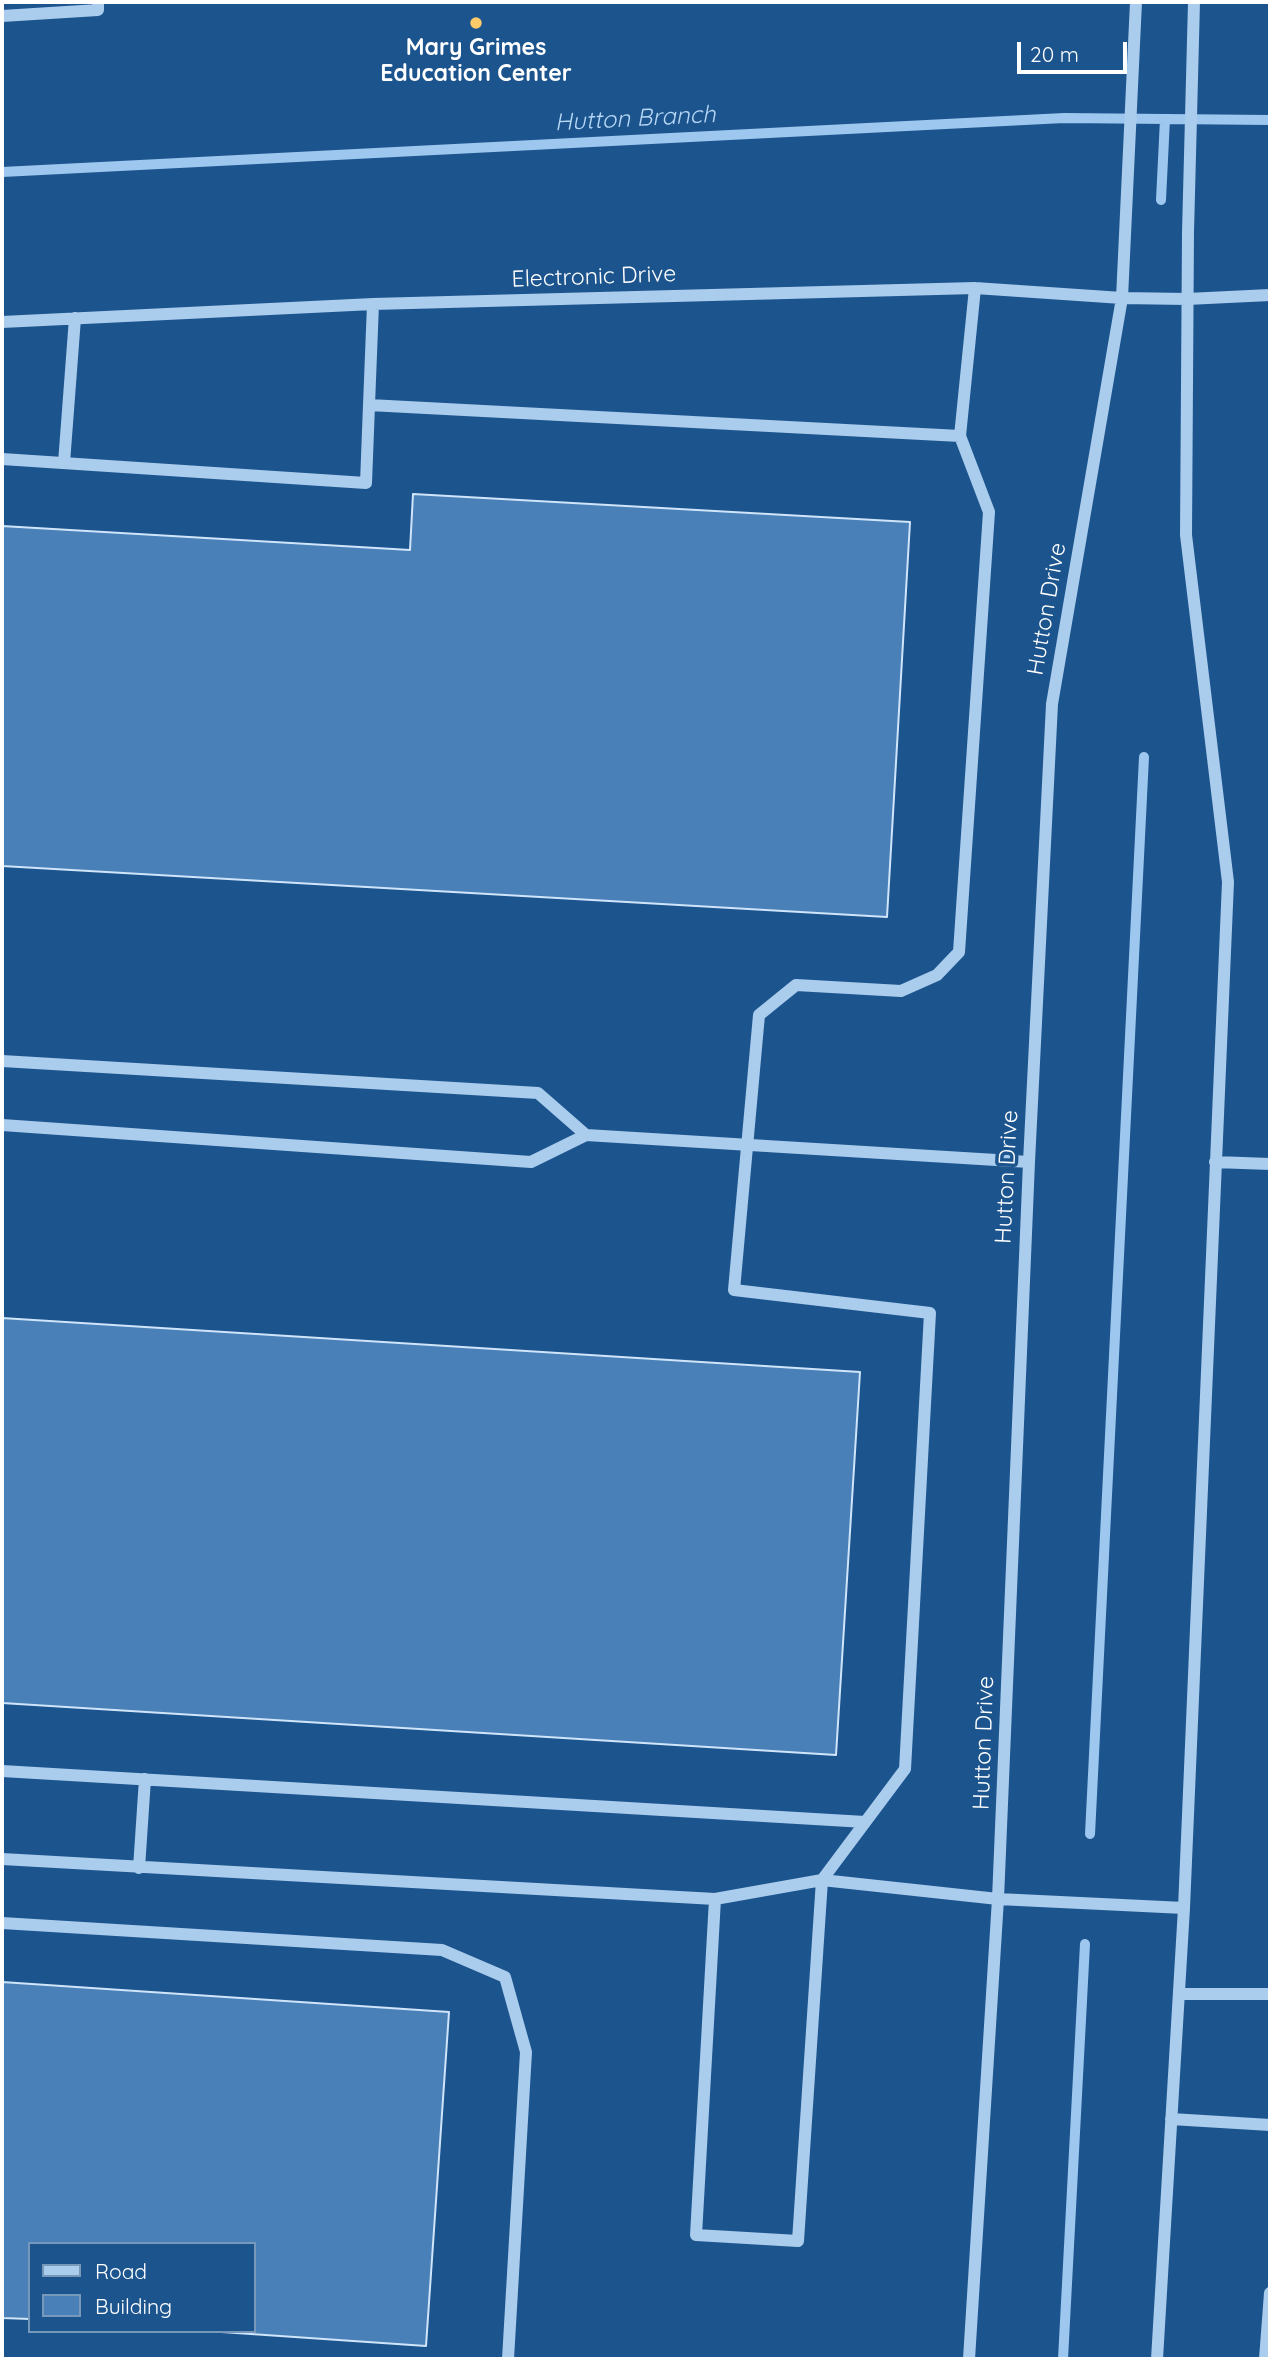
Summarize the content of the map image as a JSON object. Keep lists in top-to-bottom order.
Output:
{
  "streets": {
    "street": ["Electronic Drive", "Hutton Drive"]
  },
  "crossings": [
    ["Electronic Drive", "Hutton Drive"]
  ],
  "water": ["Hutton Branch"],
  "places": ["Mary Grimes Education Center"],
  "legend": ["Road", "Building"],
  "scale_bar": "20 m"
}
